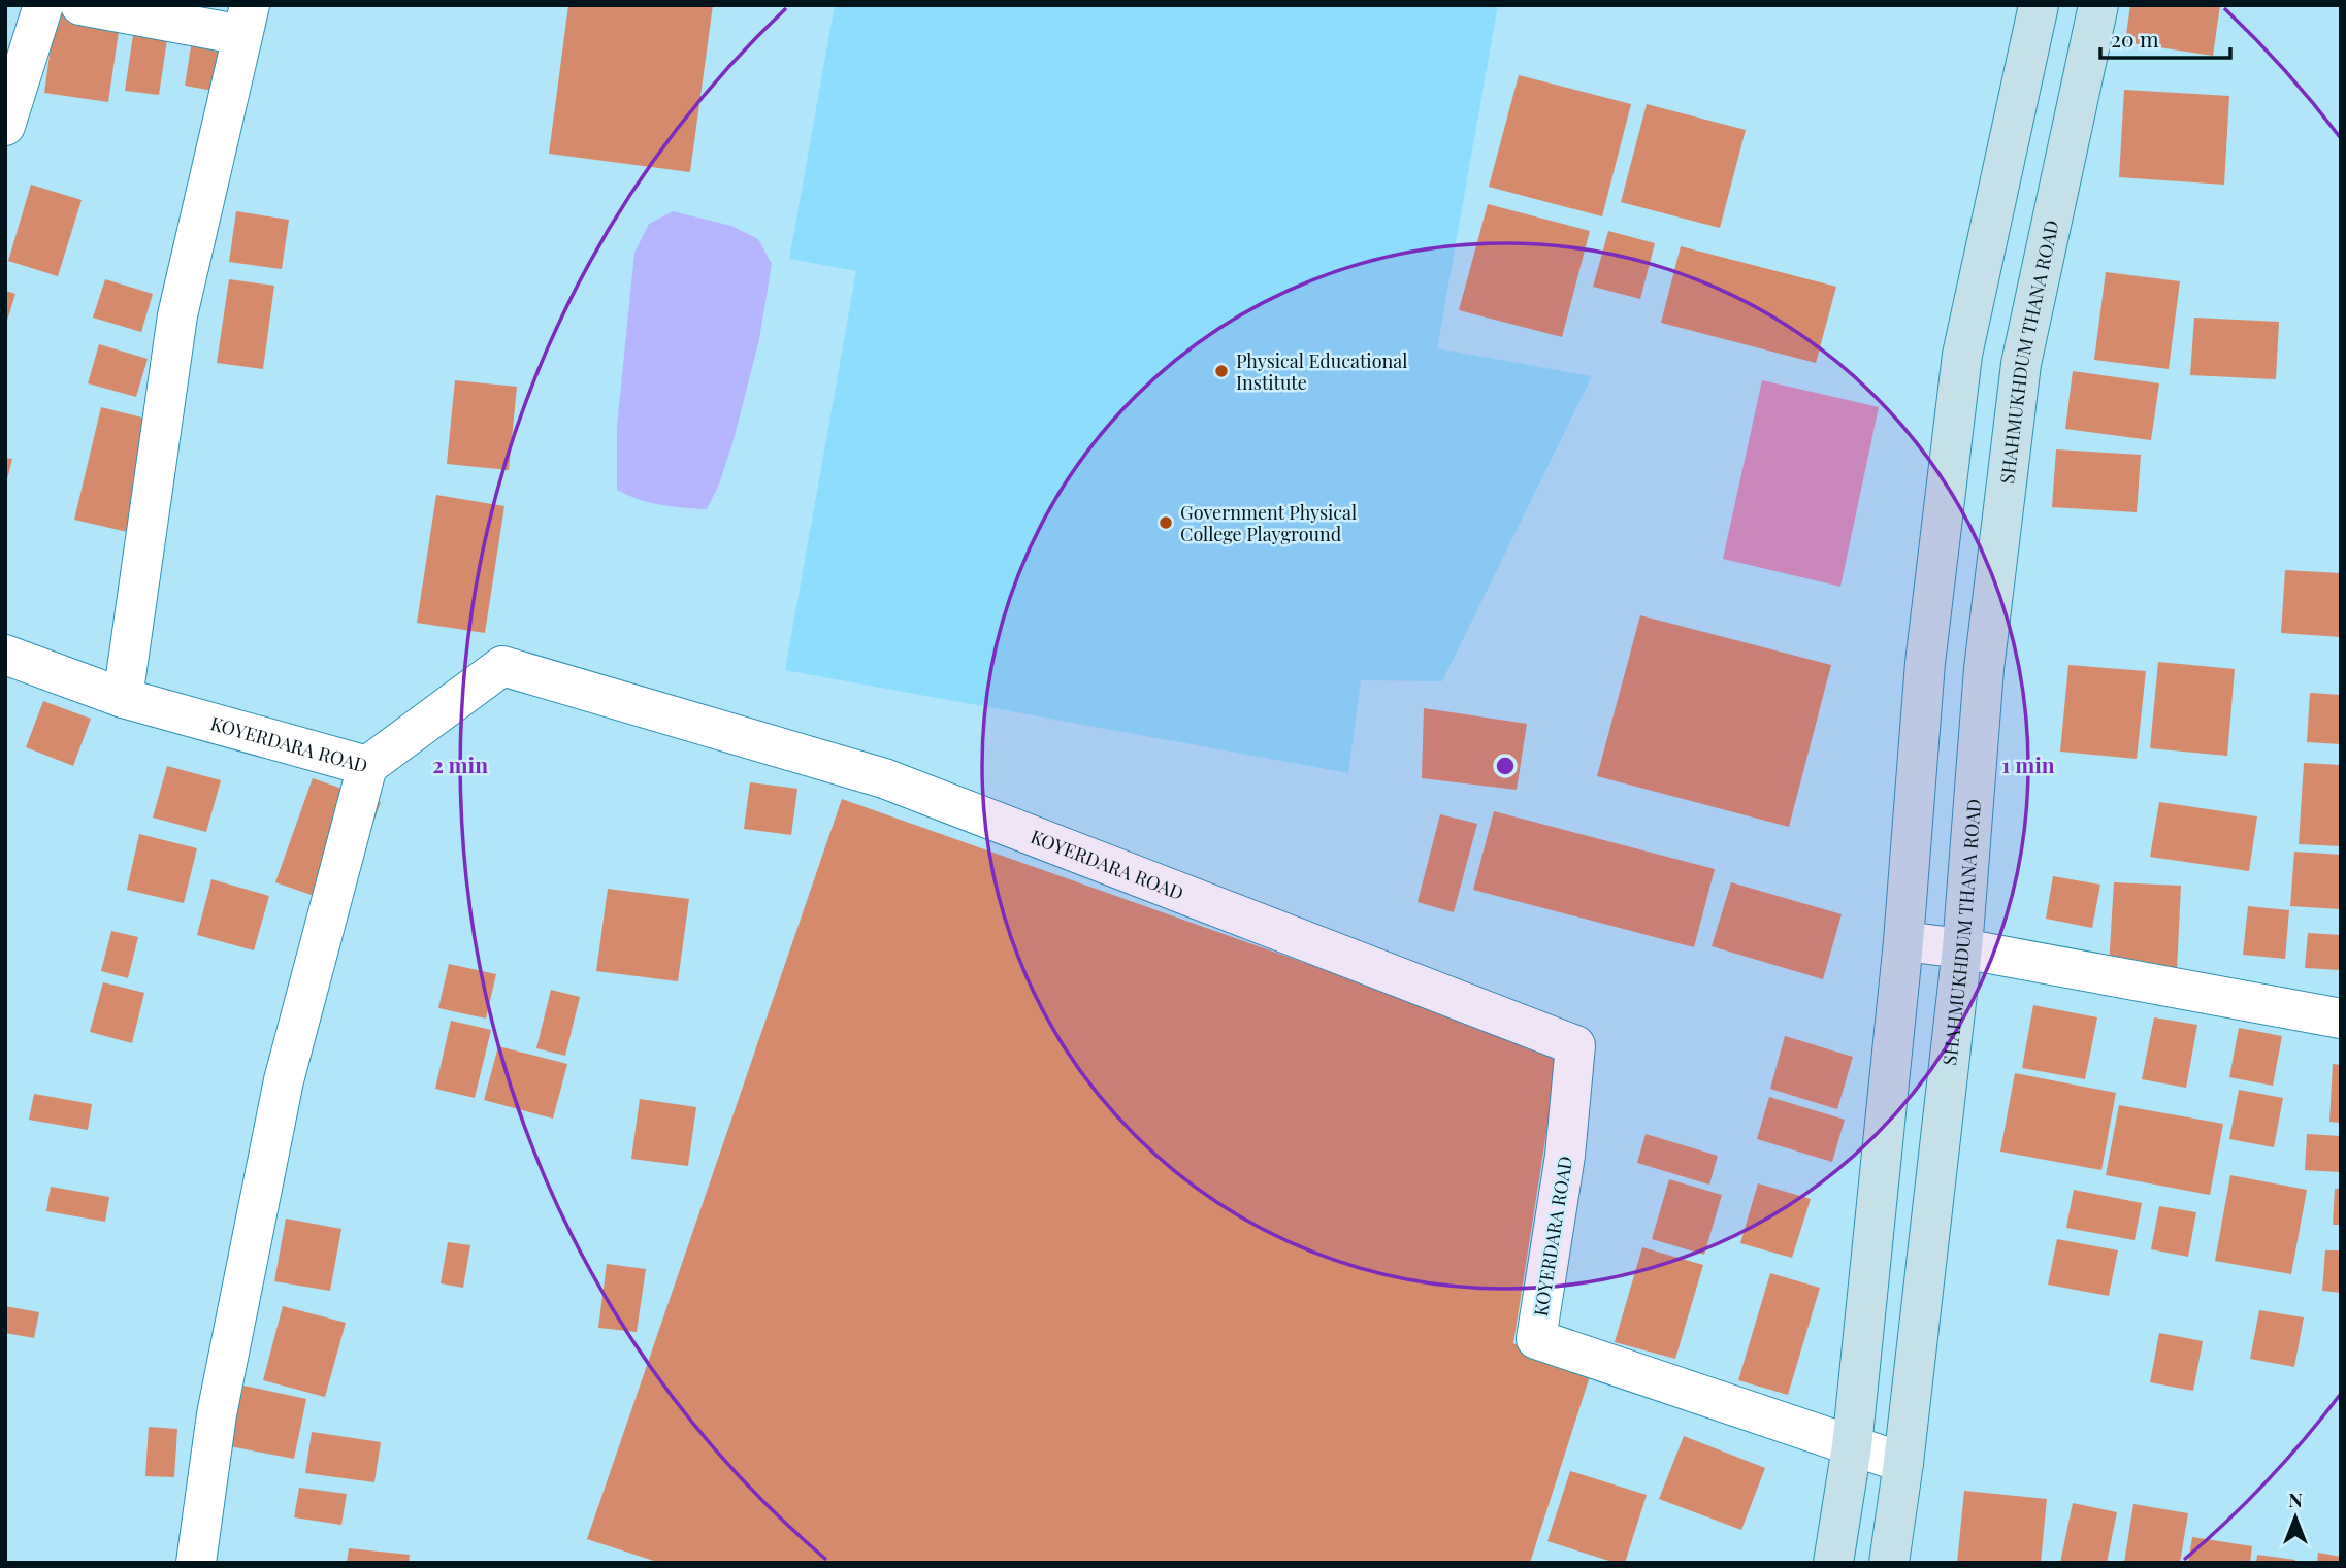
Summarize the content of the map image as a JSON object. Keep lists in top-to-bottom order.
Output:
{
  "streets": {
    "main road": ["SHAHMUKHDUM THANA ROAD"],
    "street": ["KOYERDARA ROAD"]
  },
  "crossings": [
    ["SHAHMUKHDUM THANA ROAD", "KOYERDARA ROAD"]
  ],
  "places": ["Physical Educational Institute", "Government Physical College Playground"],
  "scale_bar": "20 m",
  "north": "top",
  "rings": ["1 min", "2 min"]
}
